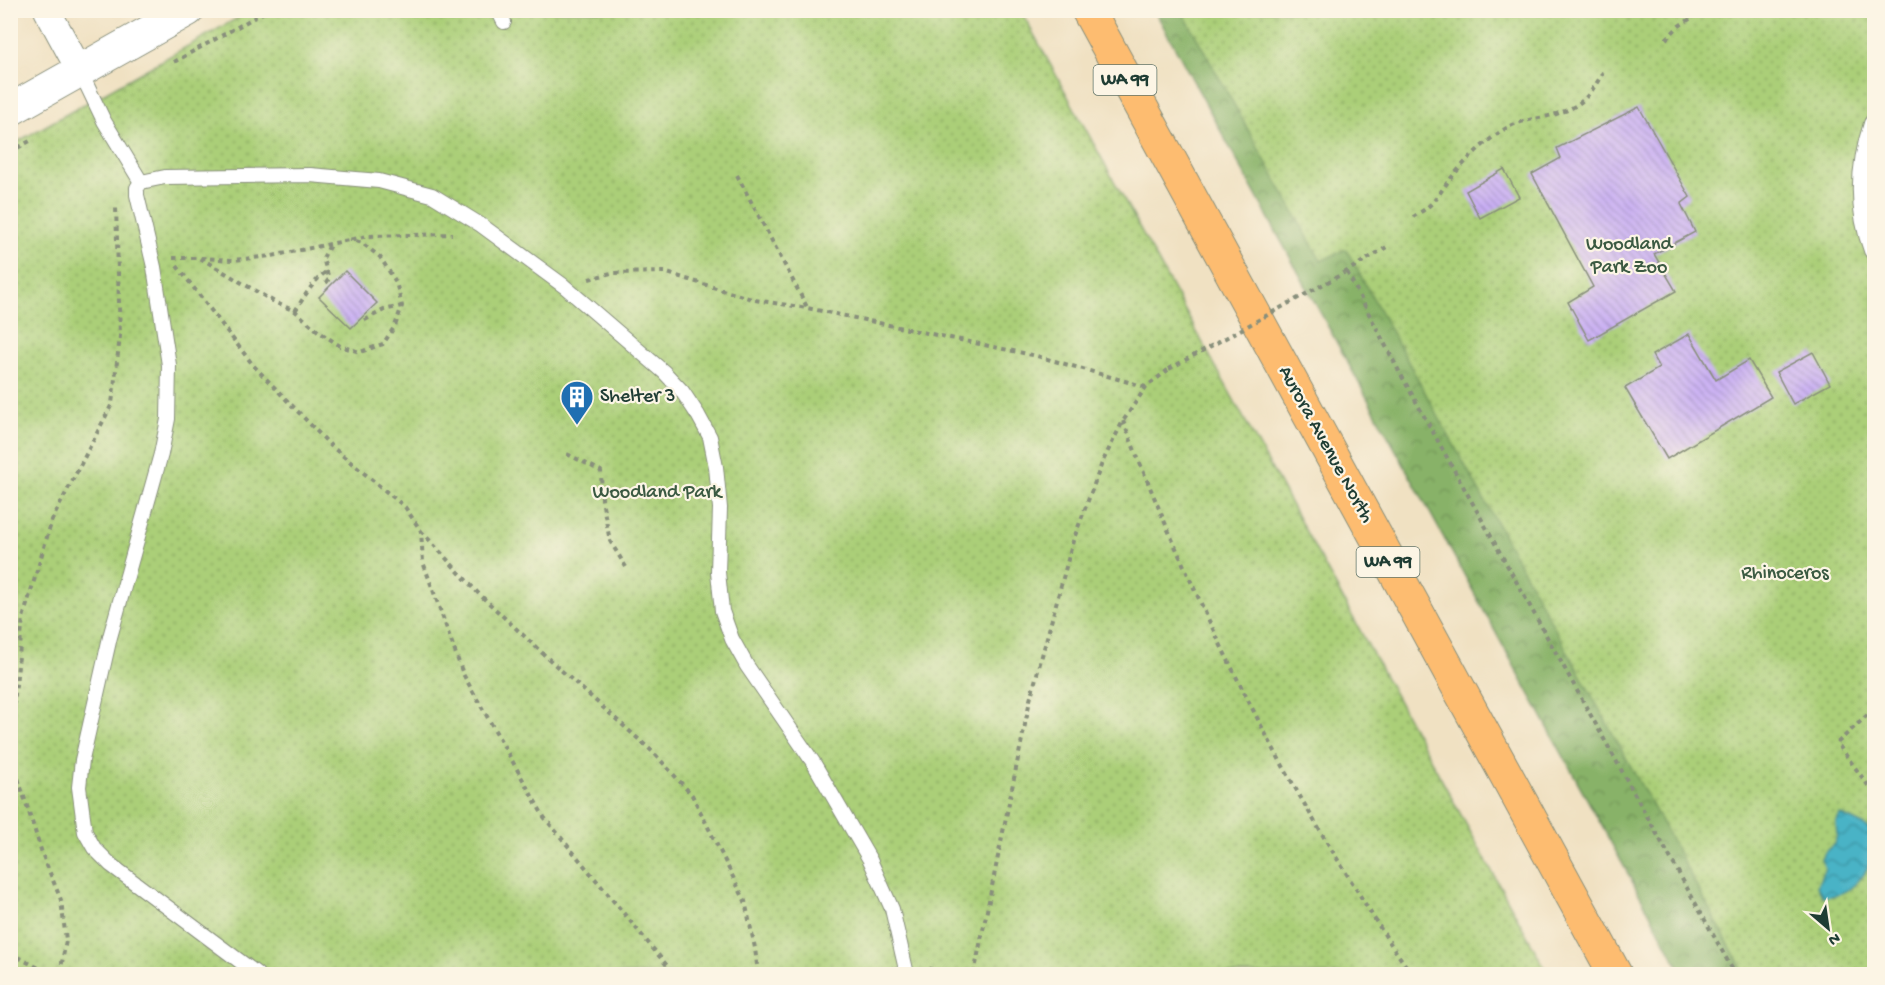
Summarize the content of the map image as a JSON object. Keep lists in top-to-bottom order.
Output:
{
  "streets": {
    "highway": ["WA 99", "Aurora Avenue North"]
  },
  "parks": ["Woodland Park Zoo", "Woodland Park", "Rhinoceros"],
  "places": {
    "building": ["Shelter 3"]
  },
  "north": "bottom right"
}
